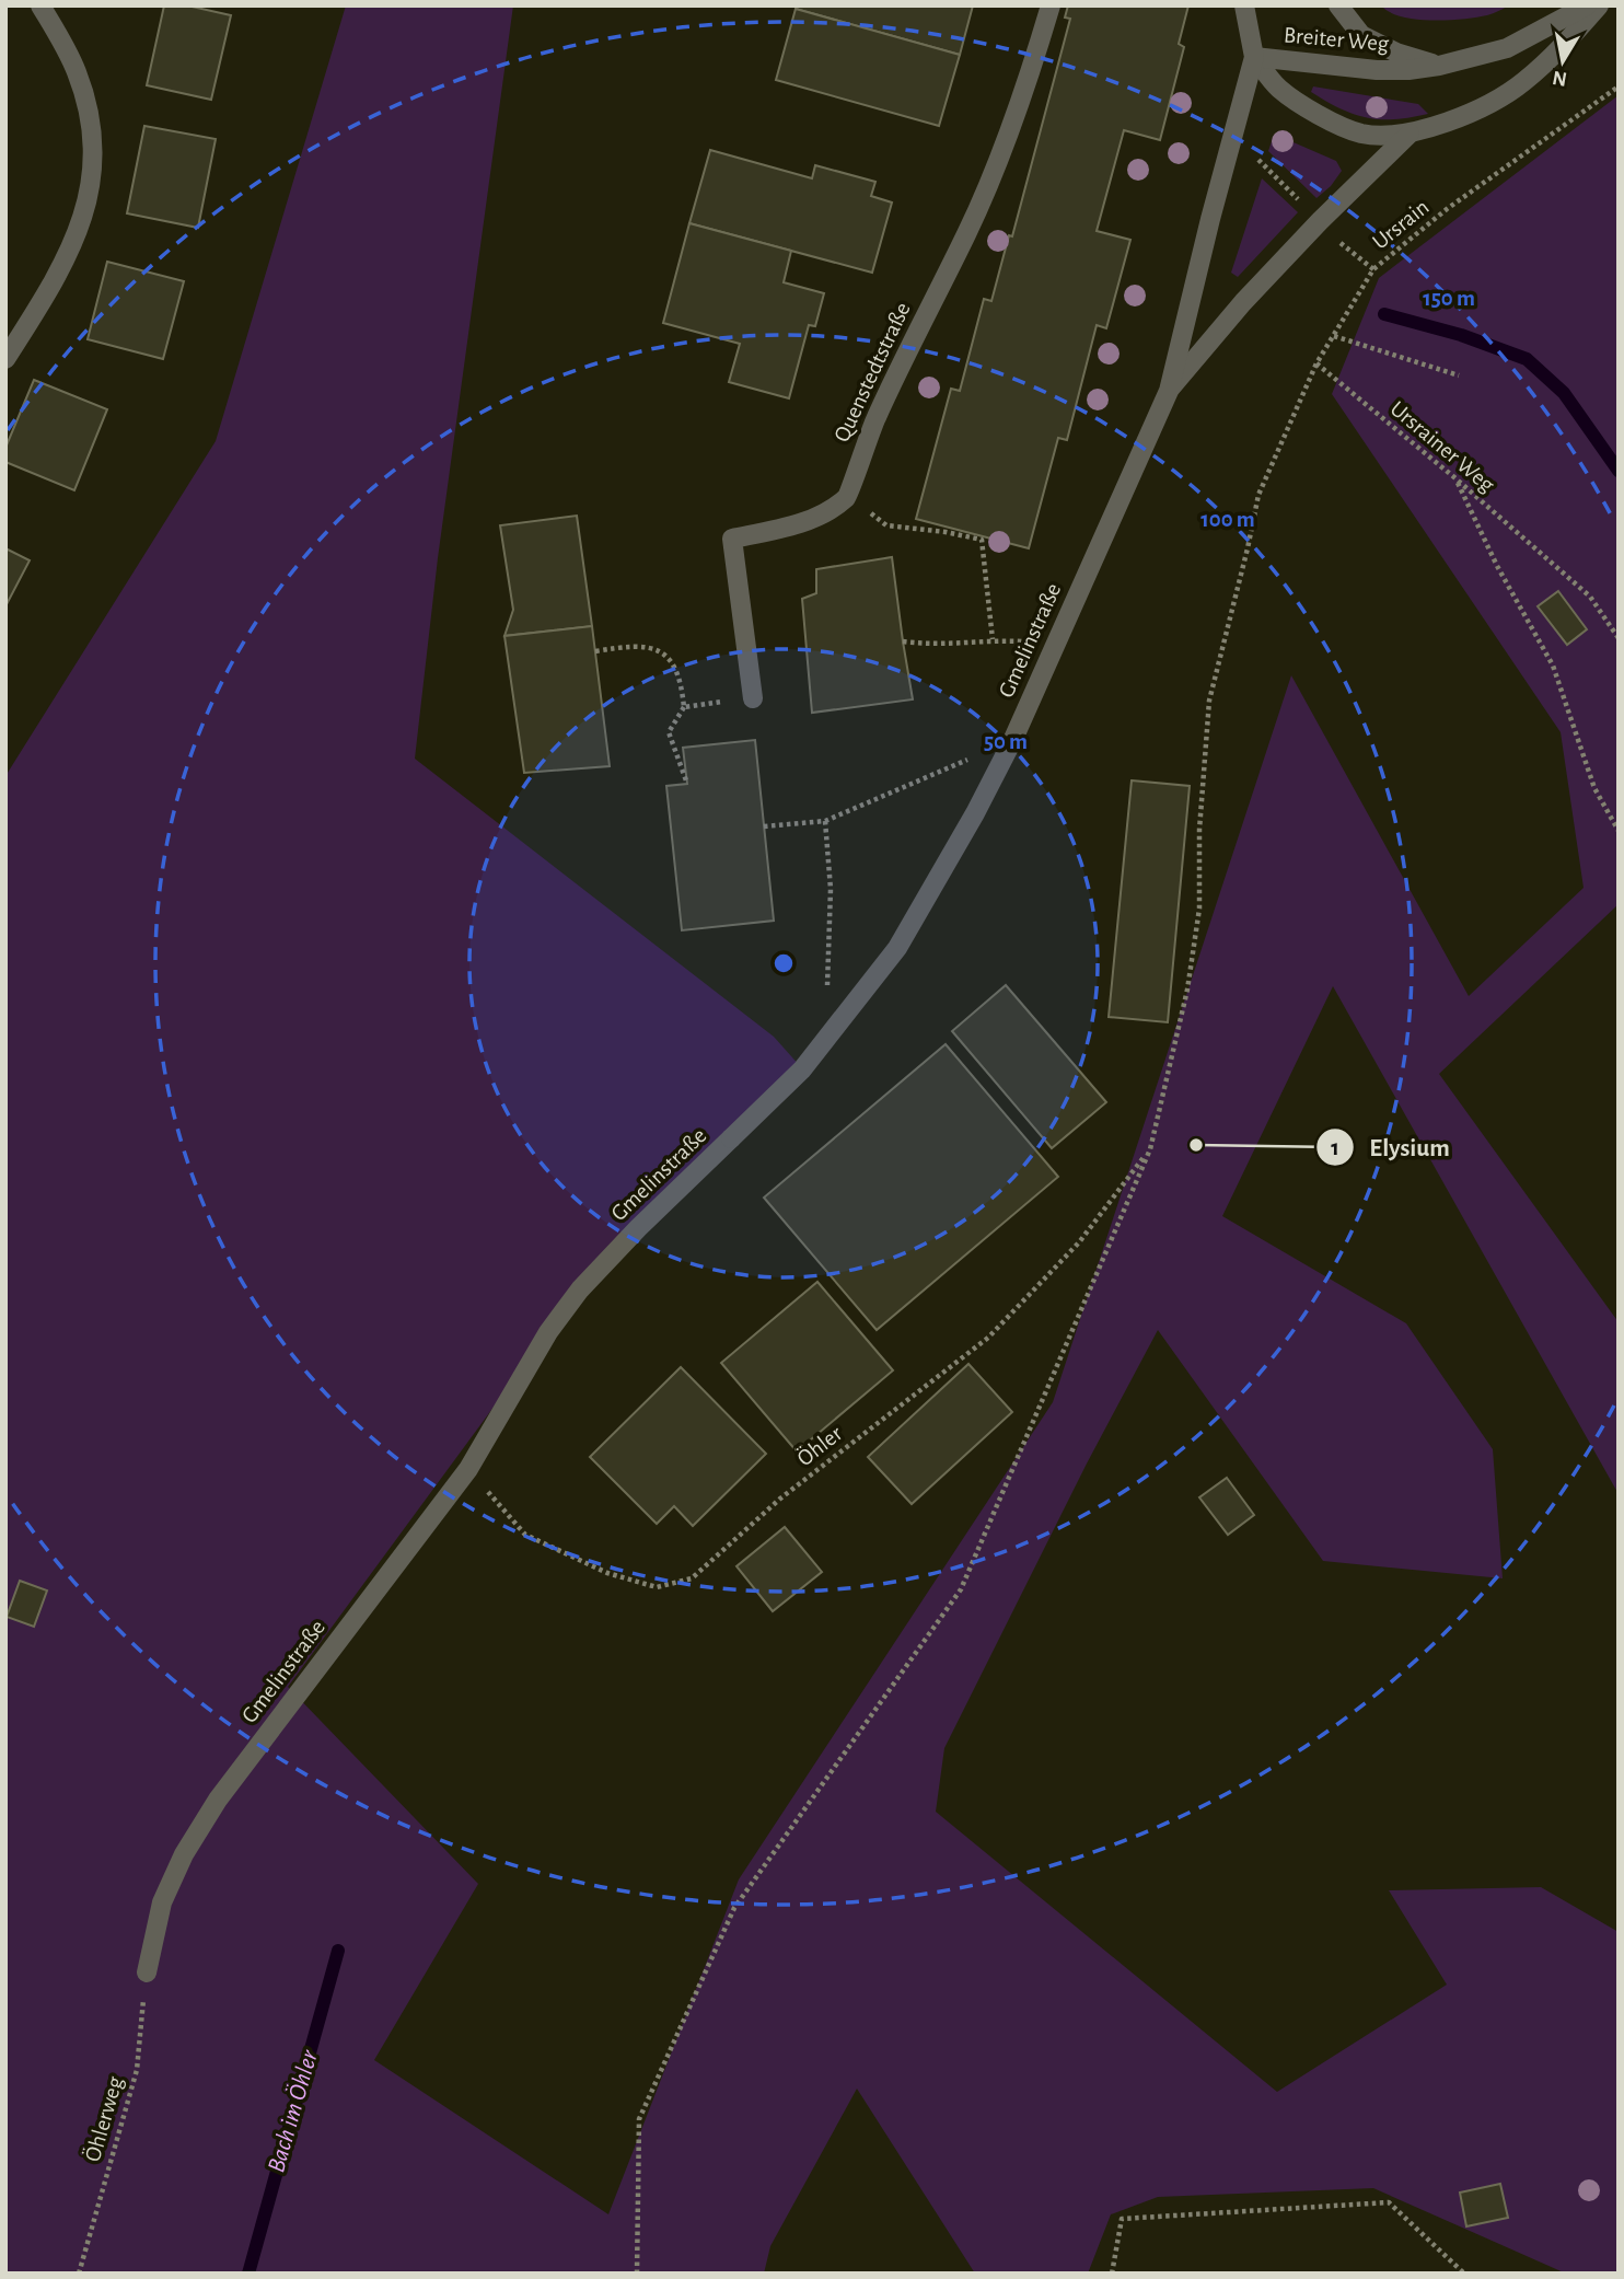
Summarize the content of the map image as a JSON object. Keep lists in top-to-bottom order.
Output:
{
  "streets": {
    "street": ["Breiter Weg", "Quenstedtstraße", "Gmelinstraße"],
    "path": [
      "Ursrain",
      "Ursrainer Weg",
      "Öhler",
      "Öhlerweg"
    ]
  },
  "crossings": [
    ["Breiter Weg", "Gmelinstraße"],
    ["Gmelinstraße", "Öhler"],
    ["Gmelinstraße", "Öhlerweg"]
  ],
  "water": ["Bach im Öhler"],
  "places": ["Elysium"],
  "north": "bottom",
  "rings": ["150 m", "100 m", "50 m"]
}
